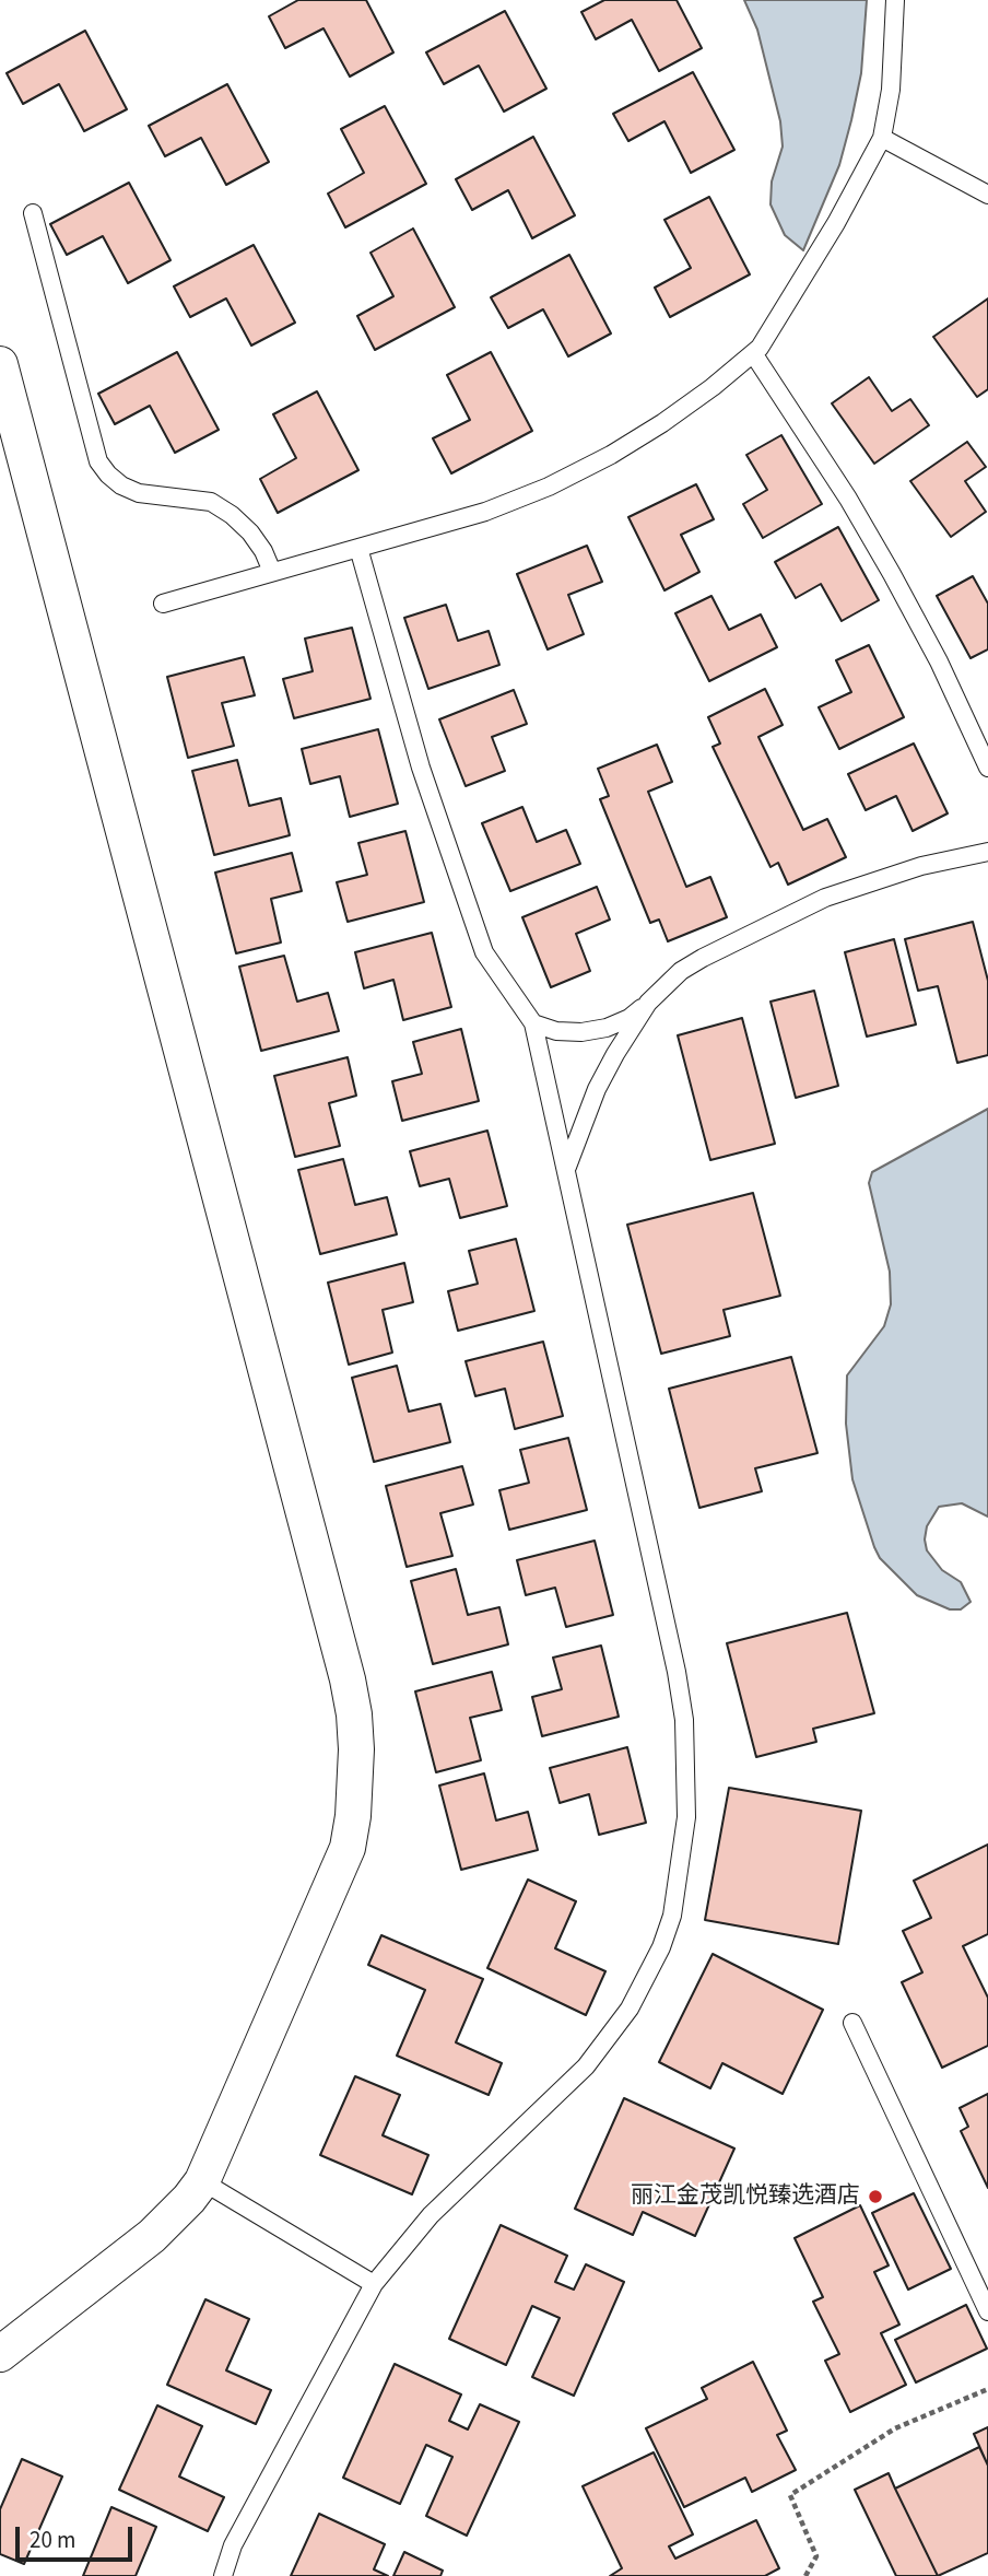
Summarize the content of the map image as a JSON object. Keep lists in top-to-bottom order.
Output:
{
  "places": ["丽江金茂凯悦臻选酒店"],
  "scale_bar": "20 m"
}
